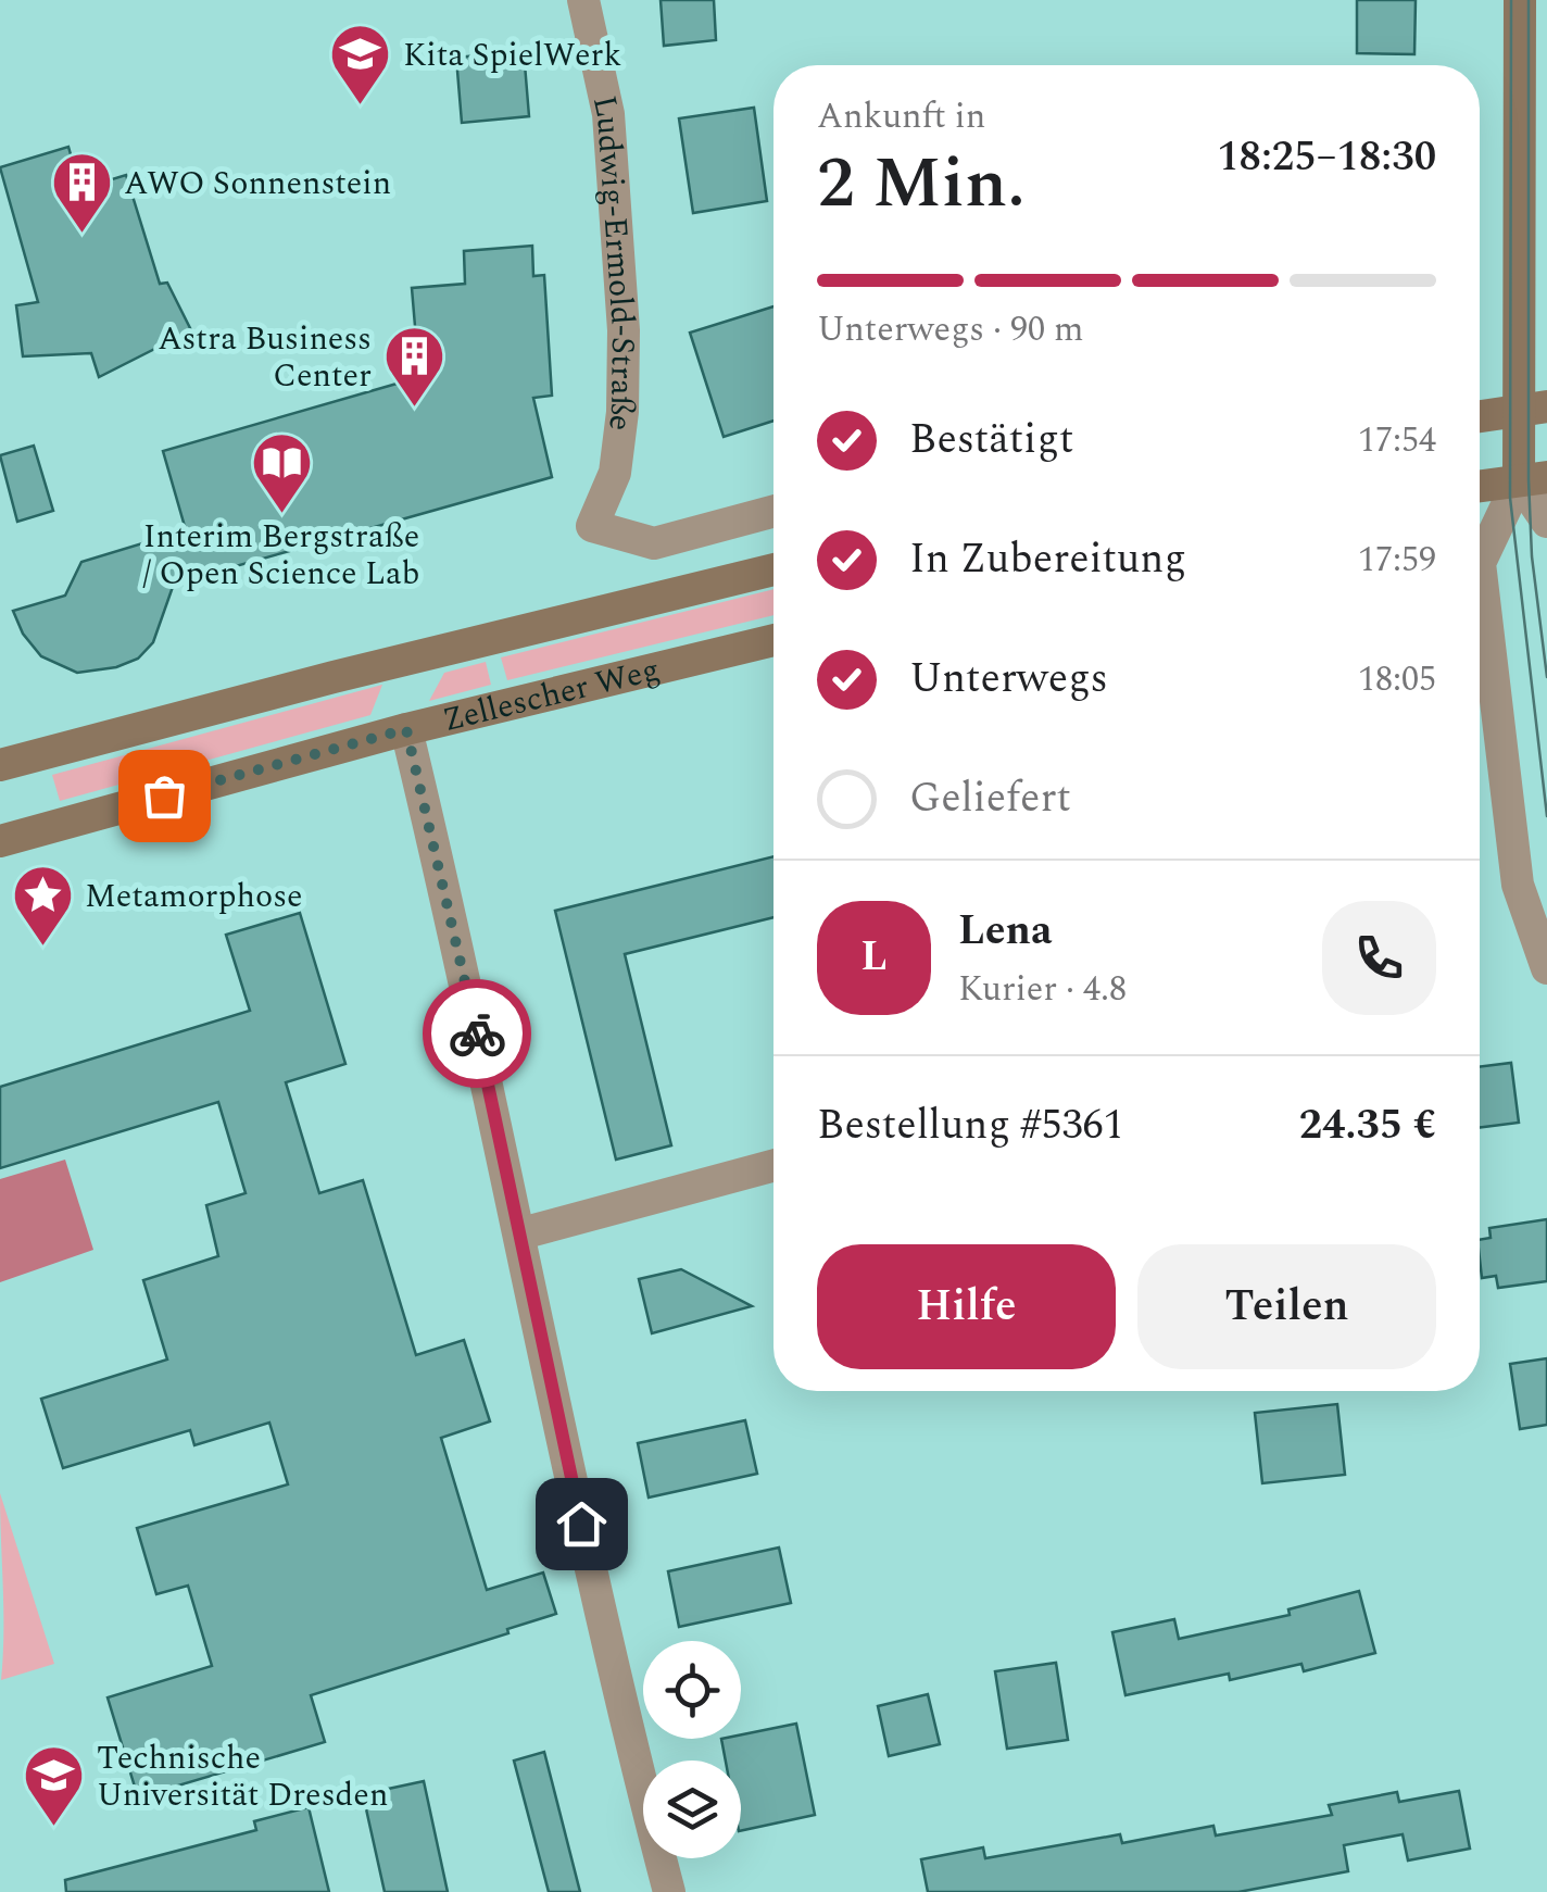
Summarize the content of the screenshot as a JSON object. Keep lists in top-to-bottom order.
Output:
{
  "streets": {
    "main road": ["Zellescher Weg"],
    "street": ["Ludwig-Ermold-Straße"]
  },
  "places": {
    "school or university": ["Kita SpielWerk", "Technische Universität Dresden"],
    "building": ["AWO Sonnenstein", "Astra Business Center"],
    "library": ["Interim Bergstraße / Open Science Lab"],
    "place": ["Metamorphose"]
  },
  "page": {
    "heading": ["2 Min.", "Ankunft in", "18:25–18:30"],
    "panel": [
      "Lena",
      "Kurier · 4.8",
      "Bestellung #5361",
      "24.35 €"
    ],
    "bar": "Unterwegs · 90 m",
    "list": [
      ["Bestätigt", "17:54"],
      ["In Zubereitung", "17:59"],
      ["Unterwegs", "18:05"],
      "Geliefert"
    ],
    "round": "L",
    "buttons": ["Hilfe", "Teilen"]
  }
}
